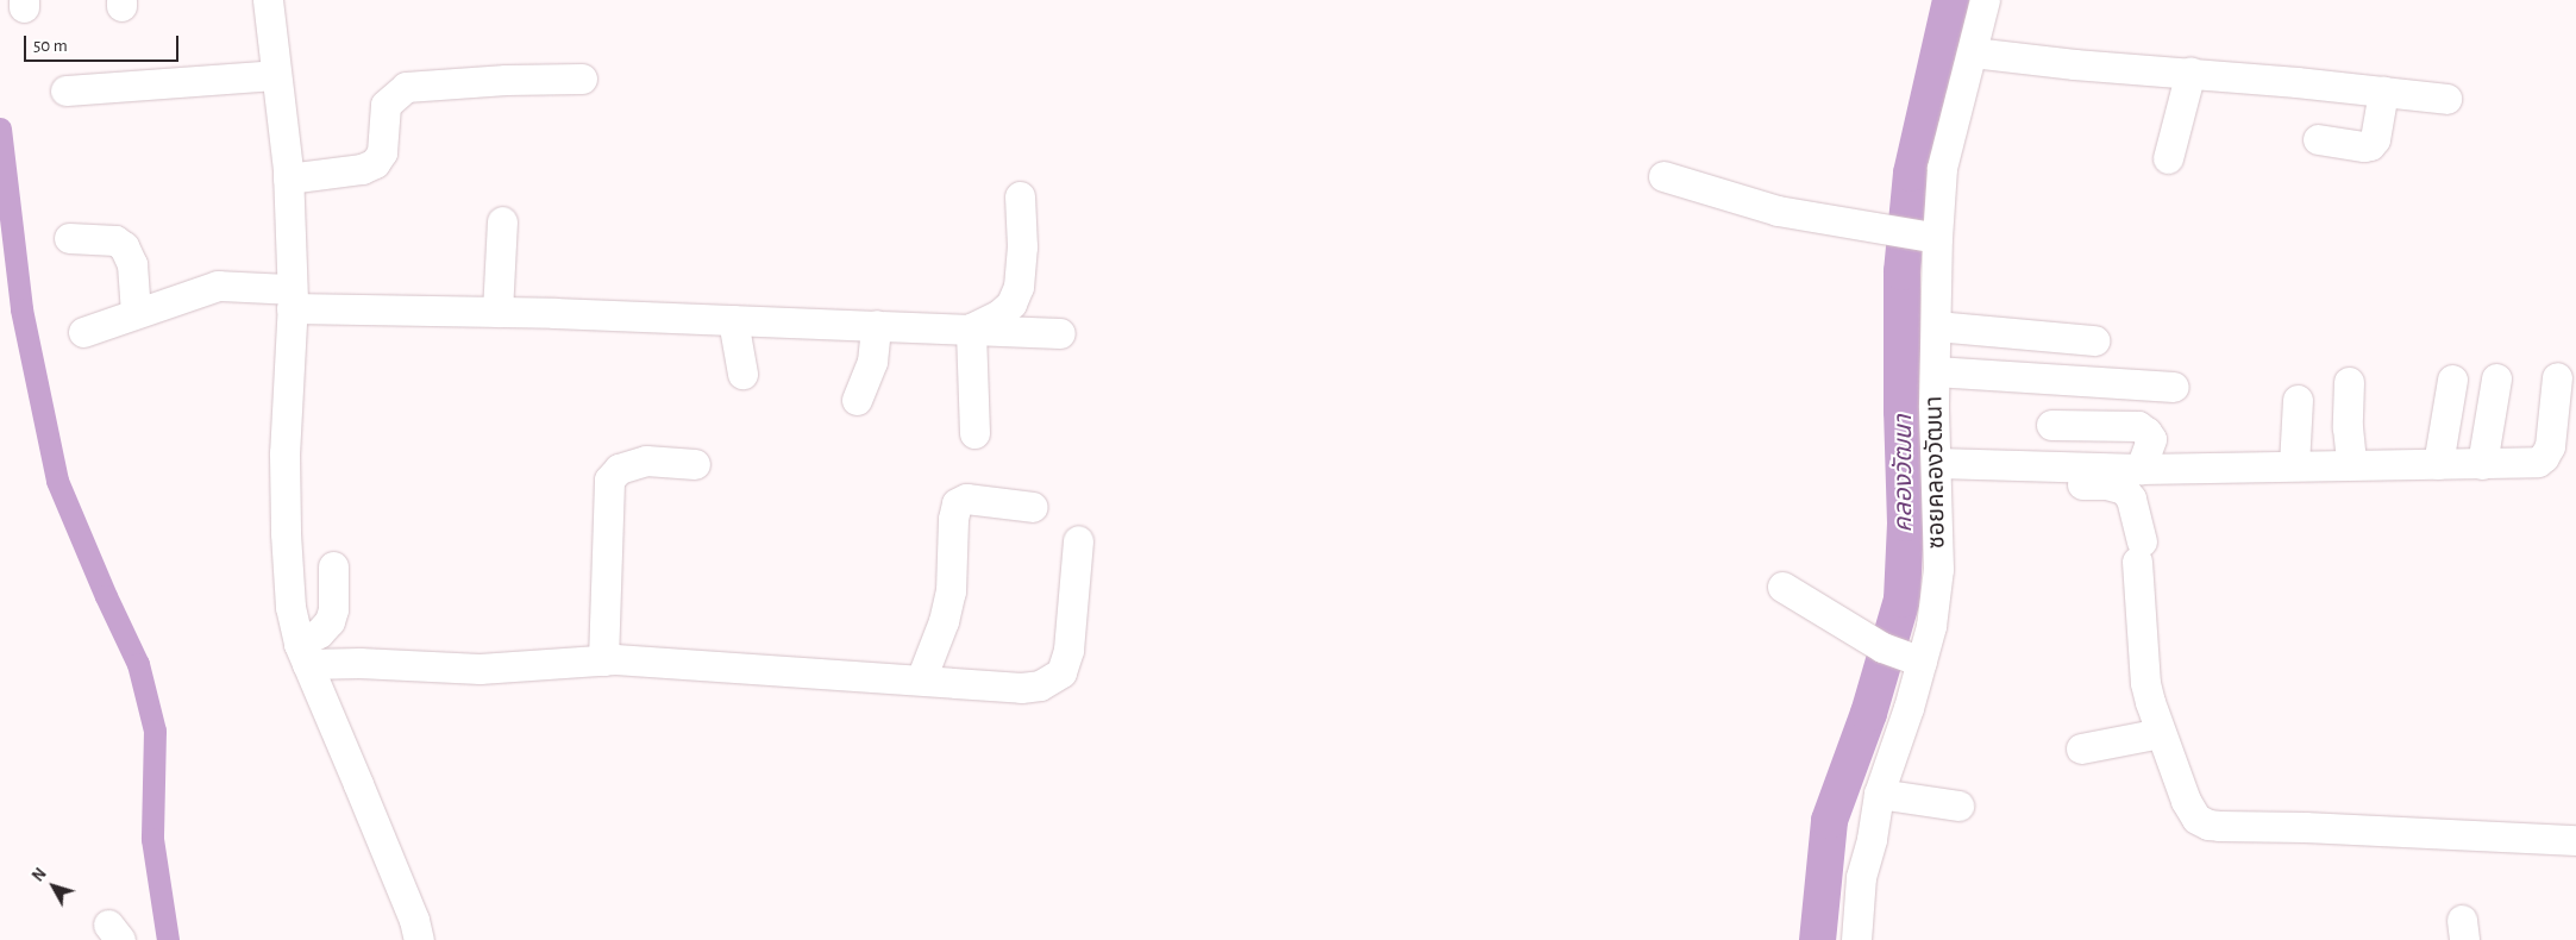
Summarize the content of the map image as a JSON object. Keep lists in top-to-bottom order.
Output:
{
  "streets": {
    "street": ["ซอยคลองวัฒนา"]
  },
  "water": ["คลองวัฒนา"],
  "scale_bar": "50 m",
  "north": "top left"
}
